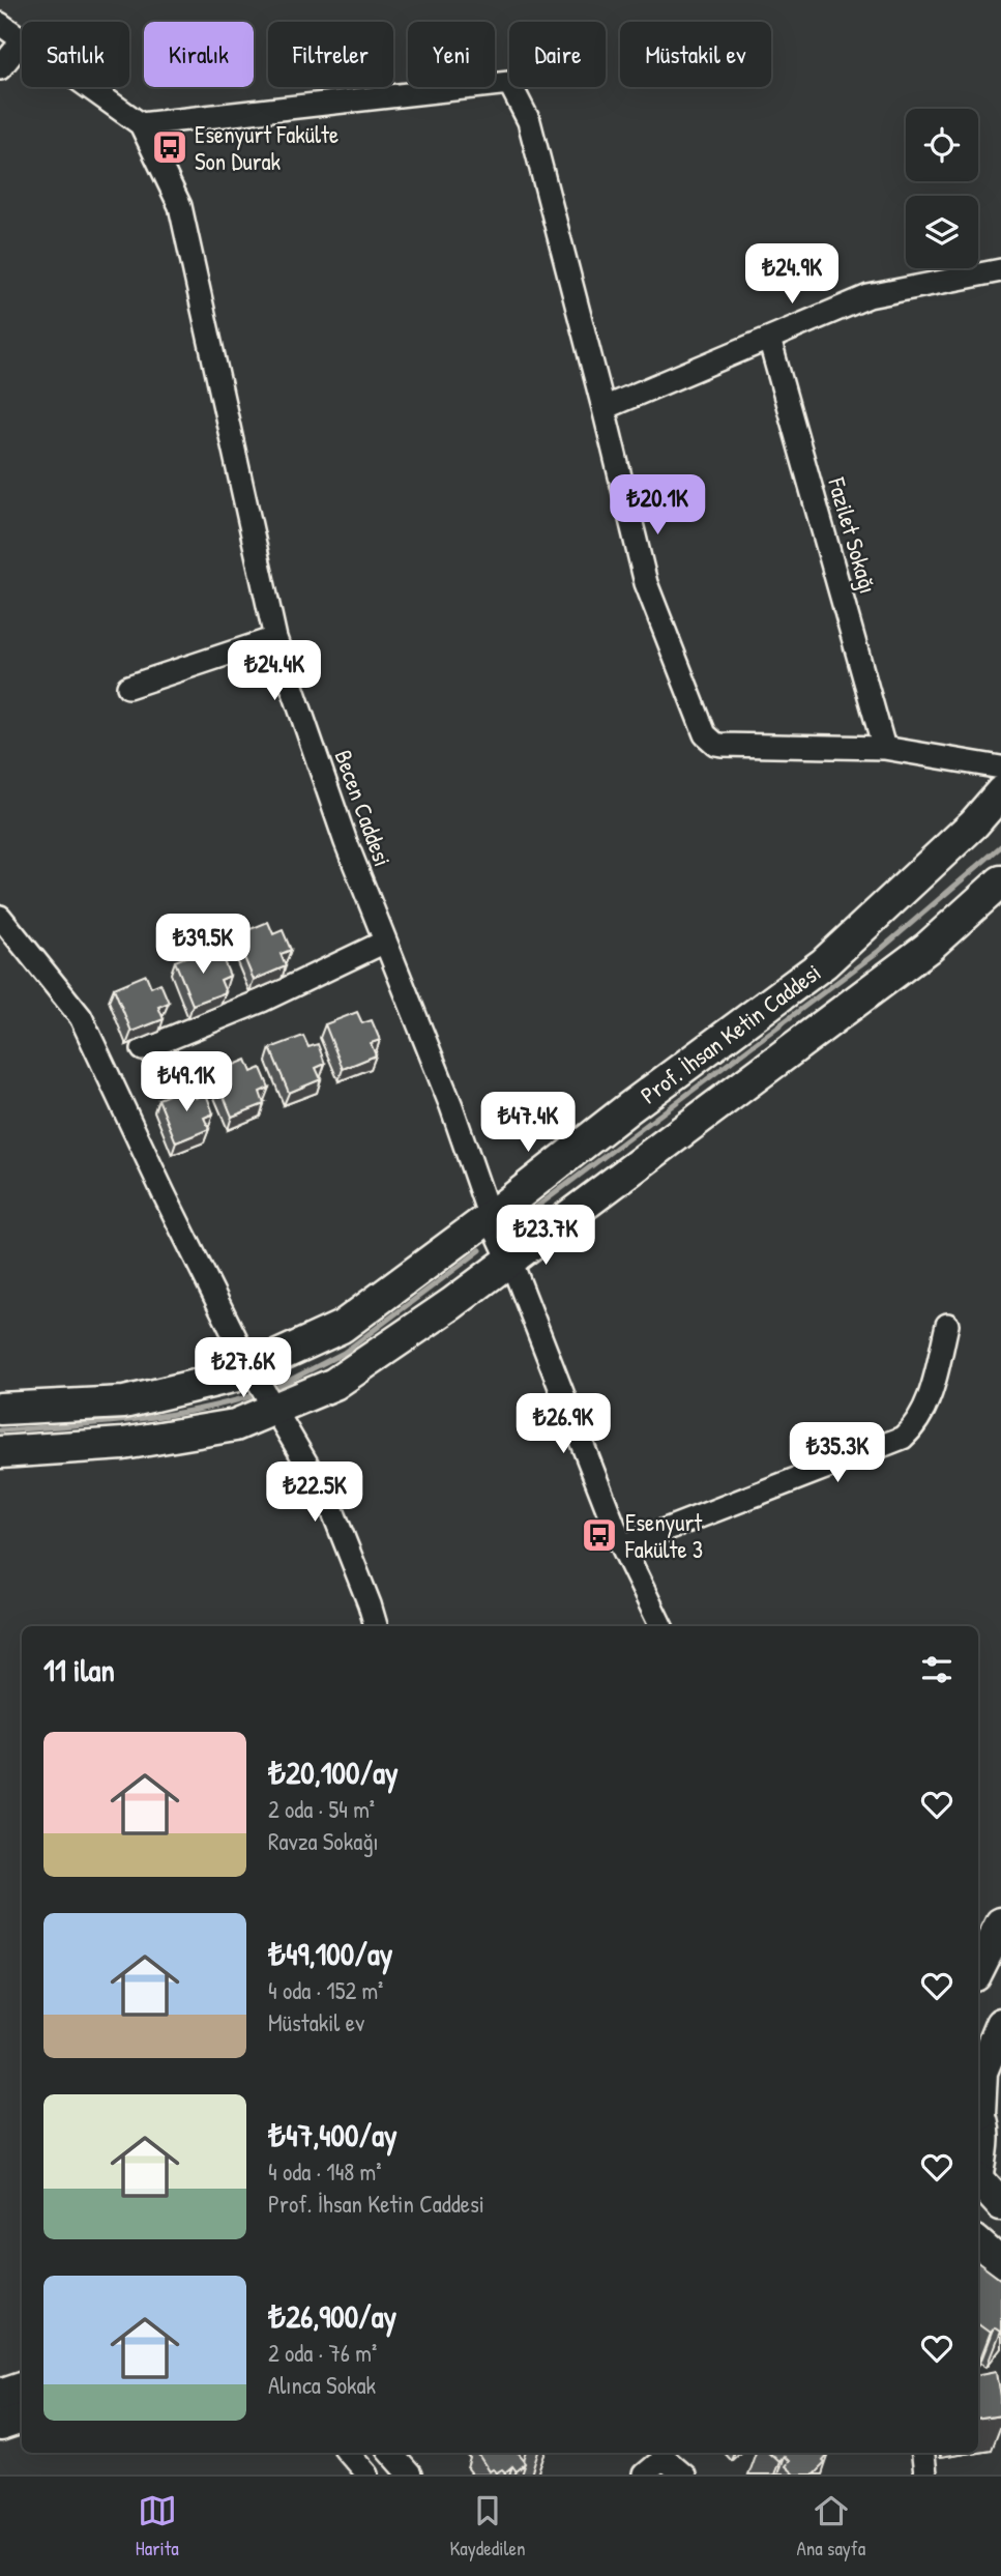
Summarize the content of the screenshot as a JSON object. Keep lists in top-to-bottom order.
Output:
{
  "streets": {
    "street": ["Fazilet Sokağı", "Becen Caddesi", "Prof. İhsan Ketin Caddesi"]
  },
  "crossings": [
    ["Becen Caddesi", "Prof. İhsan Ketin Caddesi"]
  ],
  "places": {
    "bus stop": ["Esenyurt Fakülte Son Durak", "Esenyurt Fakülte 3"]
  },
  "page": {
    "chip": [
      "Satılık",
      "Kiralık",
      "Filtreler",
      "Yeni",
      "Daire",
      "Müstakil ev"
    ],
    "price": [
      "₺24.9K",
      "₺20.1K",
      "₺24.4K",
      "₺39.5K",
      "₺49.1K",
      "₺47.4K",
      "₺23.7K",
      "₺27.6K",
      "₺26.9K",
      "₺35.3K",
      "₺22.5K"
    ],
    "heading": "11 ilan",
    "list": [
      {
        "name": "₺20,100/ay",
        "note": "2 oda · 54 m² · Ravza Sokağı"
      },
      {
        "name": "₺49,100/ay",
        "note": "4 oda · 152 m² · Müstakil ev"
      },
      {
        "name": "₺47,400/ay",
        "note": "4 oda · 148 m² · Prof. İhsan Ketin Caddesi"
      },
      {
        "name": "₺26,900/ay",
        "note": "2 oda · 76 m² · Alınca Sokak"
      }
    ],
    "tabs": ["Harita", "Kaydedilen", "Ana sayfa"]
  }
}
